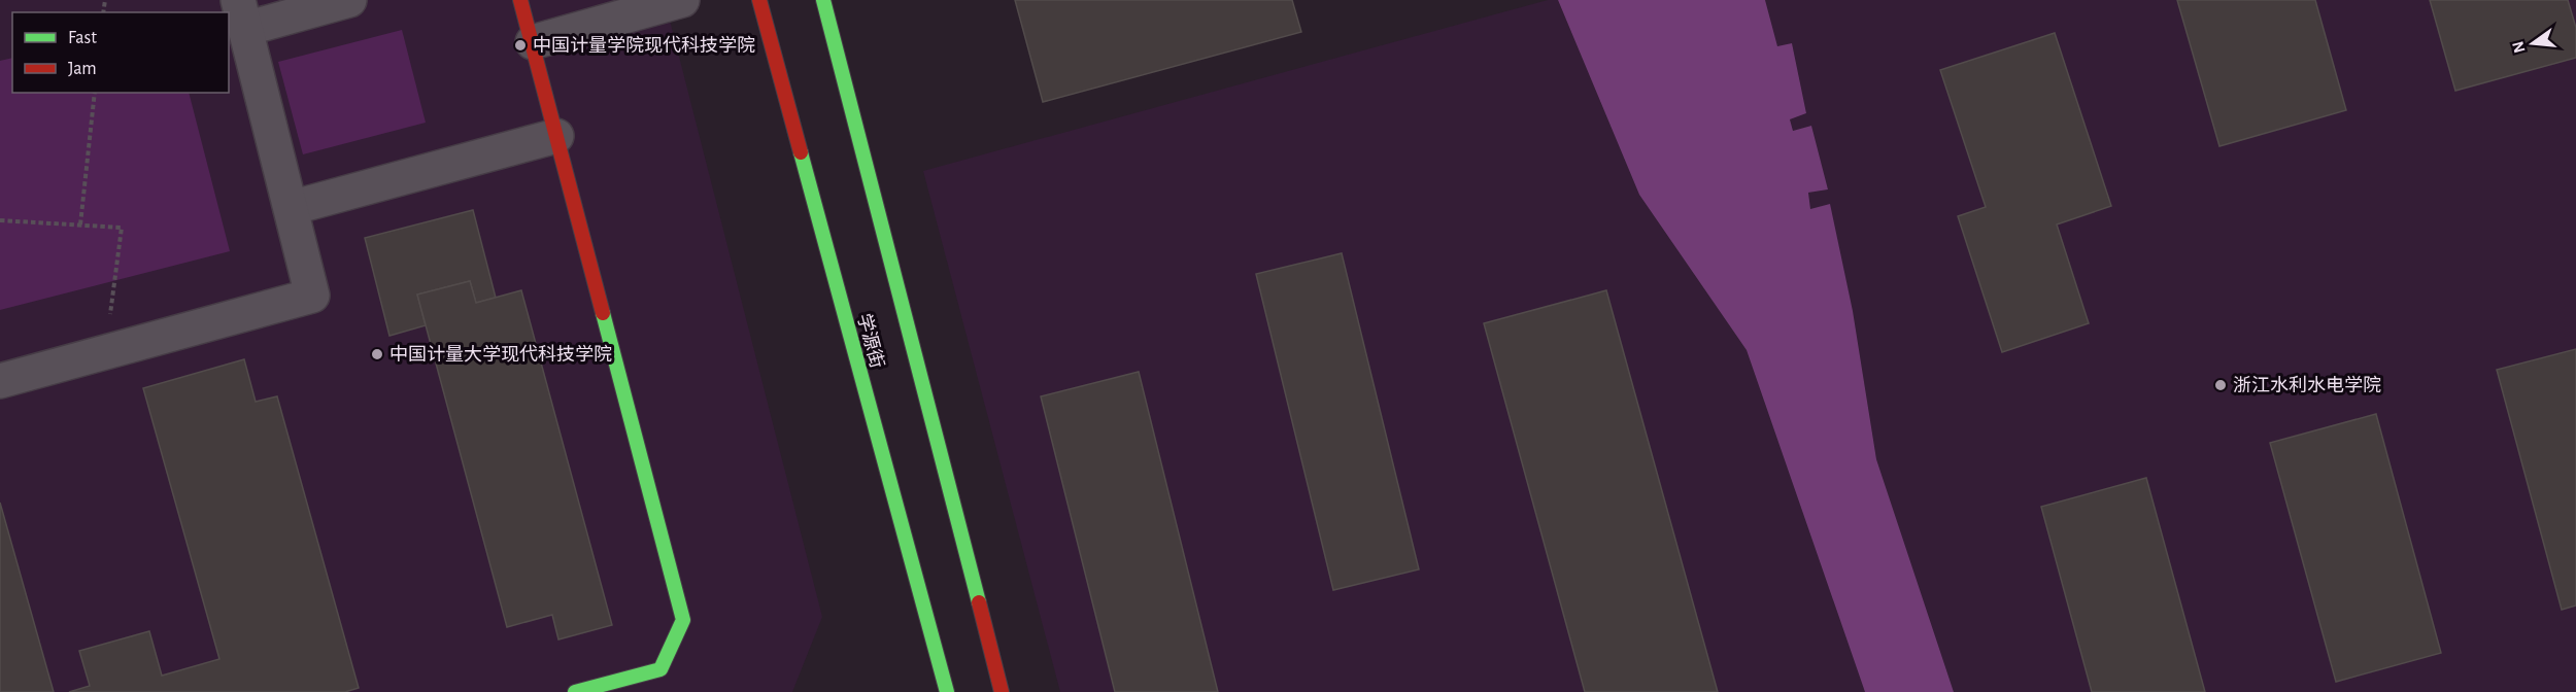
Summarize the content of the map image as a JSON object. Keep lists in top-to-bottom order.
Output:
{
  "streets": {
    "main road": ["学源街"]
  },
  "places": ["中国计量学院现代科技学院", "中国计量大学现代科技学院", "浙江水利水电学院"],
  "legend": ["Fast", "Jam"],
  "north": "left"
}
